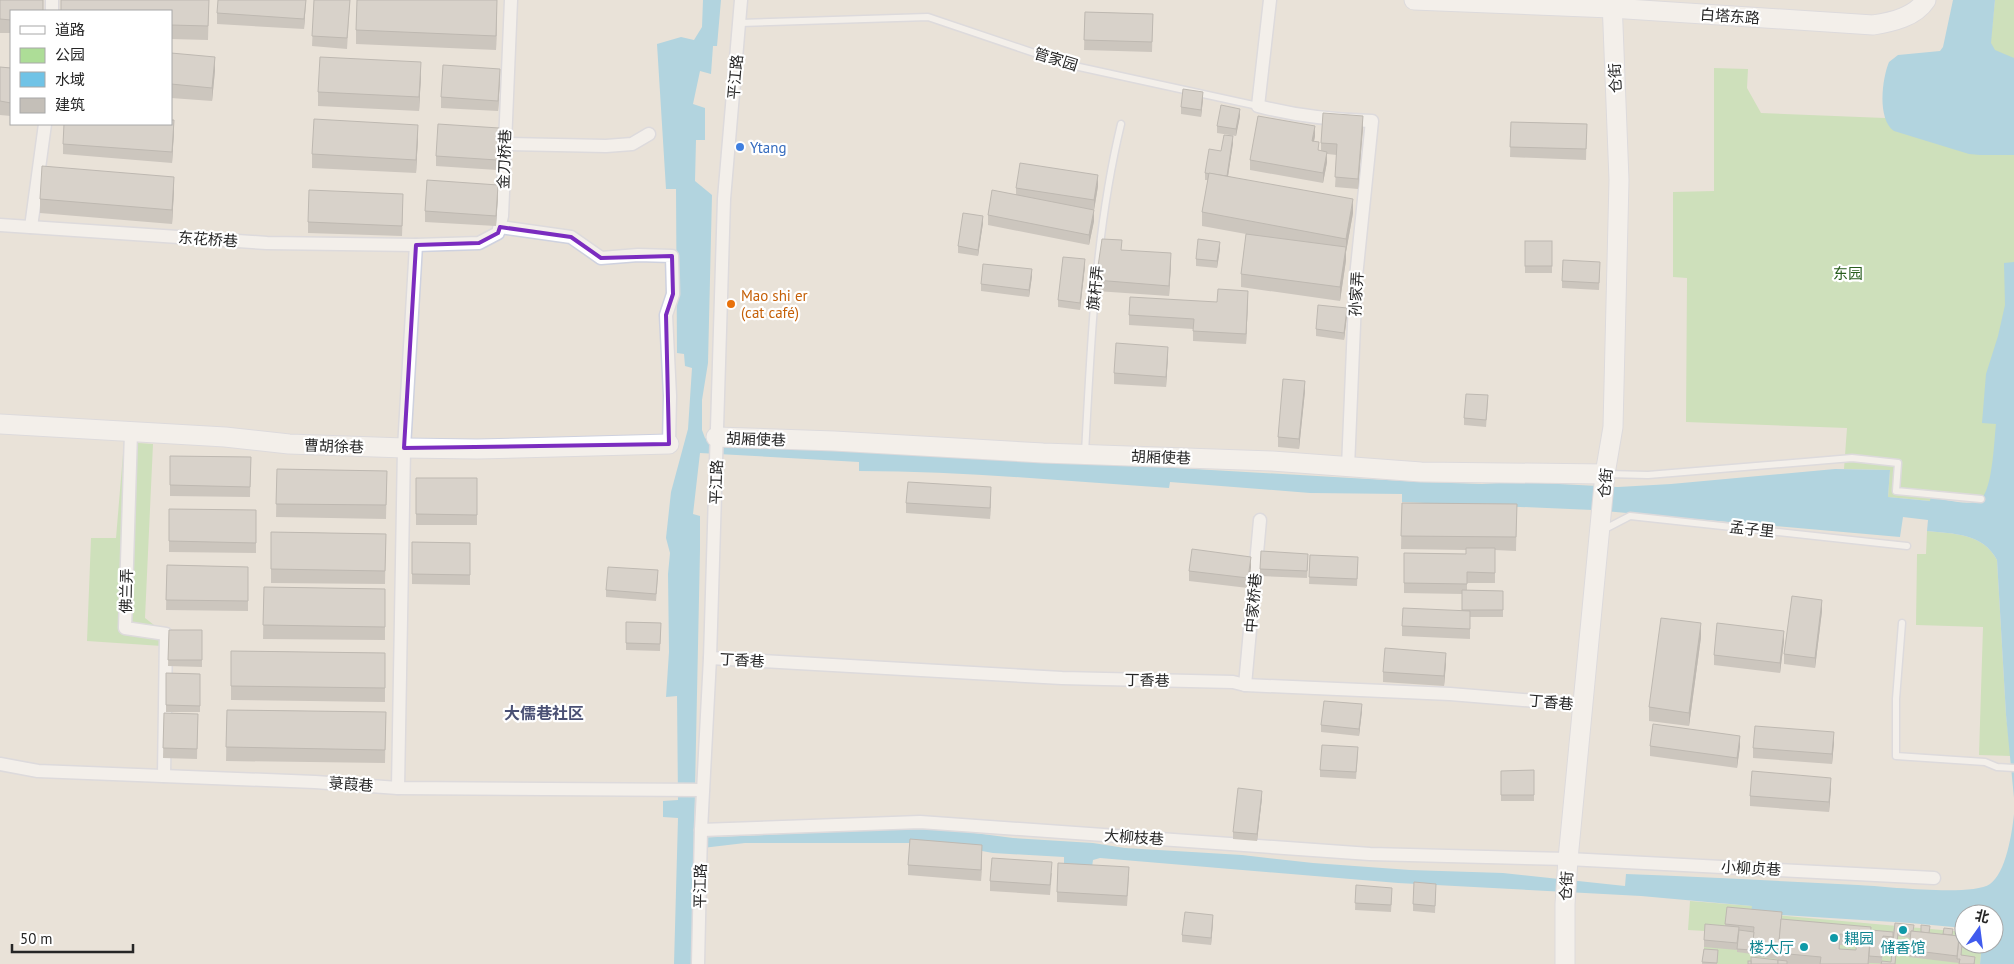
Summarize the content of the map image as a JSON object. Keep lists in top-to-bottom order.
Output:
{
  "streets": {
    "street": [
      "白塔东路",
      "管家园",
      "平江路",
      "仓街",
      "金刀桥巷",
      "东花桥巷",
      "孙家弄",
      "胡厢使巷",
      "曹胡徐巷",
      "佛兰弄",
      "中家桥巷",
      "丁香巷",
      "菉葭巷",
      "大柳枝巷",
      "小柳贞巷"
    ],
    "lane": ["旗杆弄", "孟子里"]
  },
  "crossings": [
    ["白塔东路", "仓街"],
    ["管家园", "平江路"],
    ["管家园", "孙家弄"],
    ["平江路", "胡厢使巷"],
    ["平江路", "丁香巷"],
    ["平江路", "菉葭巷"],
    ["平江路", "大柳枝巷"],
    ["仓街", "胡厢使巷"],
    ["仓街", "孟子里"],
    ["仓街", "丁香巷"],
    ["仓街", "大柳枝巷"],
    ["仓街", "小柳贞巷"],
    ["旗杆弄", "胡厢使巷"],
    ["孙家弄", "胡厢使巷"],
    ["曹胡徐巷", "佛兰弄"],
    ["佛兰弄", "菉葭巷"],
    ["中家桥巷", "丁香巷"],
    ["大柳枝巷", "小柳贞巷"]
  ],
  "districts": ["大儒巷社区"],
  "parks": ["东园"],
  "places": [
    "Ytang",
    "Mao shi er (cat café)",
    "储香馆",
    "耦园",
    "楼大厅"
  ],
  "legend": [
    "道路",
    "公园",
    "水域",
    "建筑"
  ],
  "scale_bar": "50 m",
  "north": "top"
}
